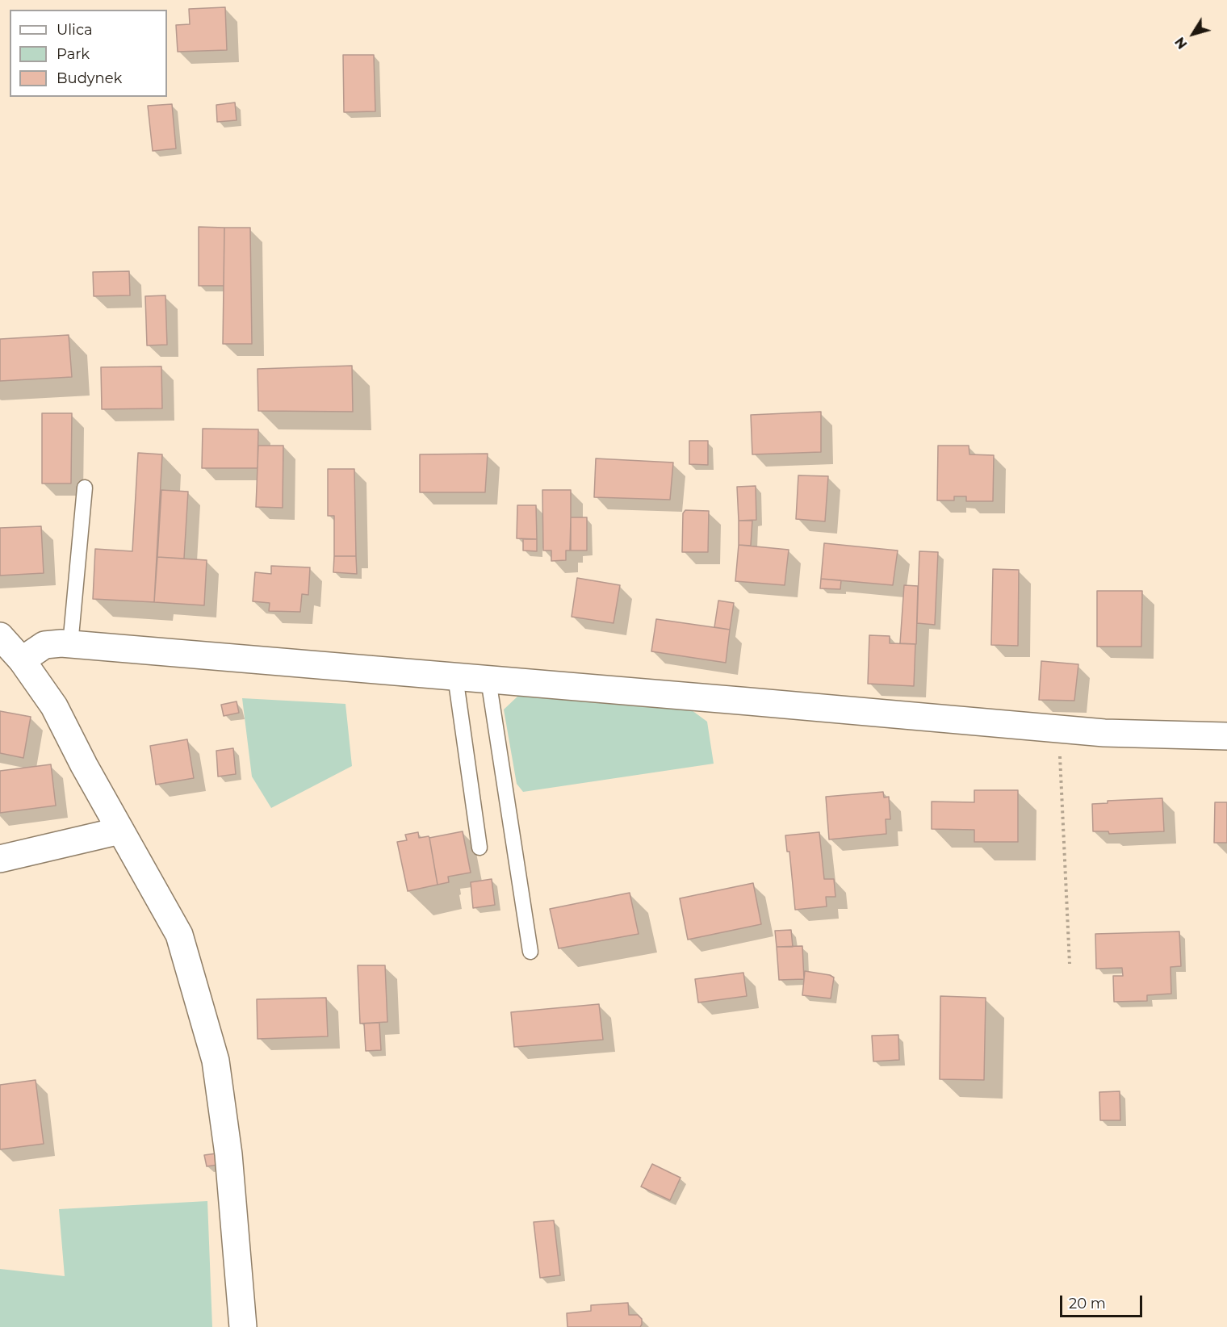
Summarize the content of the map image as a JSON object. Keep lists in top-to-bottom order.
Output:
{
  "legend": ["Ulica", "Park", "Budynek"],
  "scale_bar": "20 m",
  "north": "bottom left"
}
